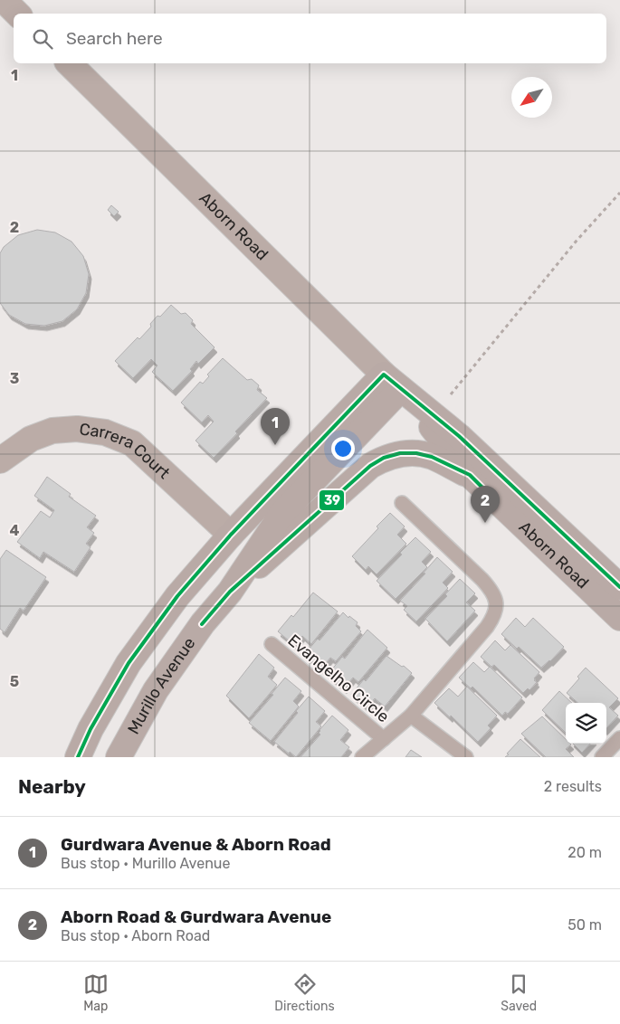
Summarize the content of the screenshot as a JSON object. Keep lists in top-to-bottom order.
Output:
{
  "streets": {
    "main road": ["Aborn Road", "Murillo Avenue"],
    "street": ["Carrera Court"],
    "lane": ["Evangelho Circle"]
  },
  "crossings": [
    ["Aborn Road", "Murillo Avenue"]
  ],
  "lines": ["transit line 39"],
  "north": "bottom left",
  "page": {
    "search": "Search here",
    "pins": ["1", "2"],
    "heading": ["Nearby", "2 results"],
    "list": [
      {
        "mark": "1",
        "name": "Gurdwara Avenue & Aborn Road",
        "note": "Bus stop · Murillo Avenue",
        "value": "20 m"
      },
      {
        "mark": "2",
        "name": "Aborn Road & Gurdwara Avenue",
        "note": "Bus stop · Aborn Road",
        "value": "50 m"
      }
    ],
    "nav": ["Map", "Directions", "Saved"]
  },
  "grid": {
    "rows": [
      "1",
      "2",
      "3",
      "4",
      "5"
    ]
  }
}
